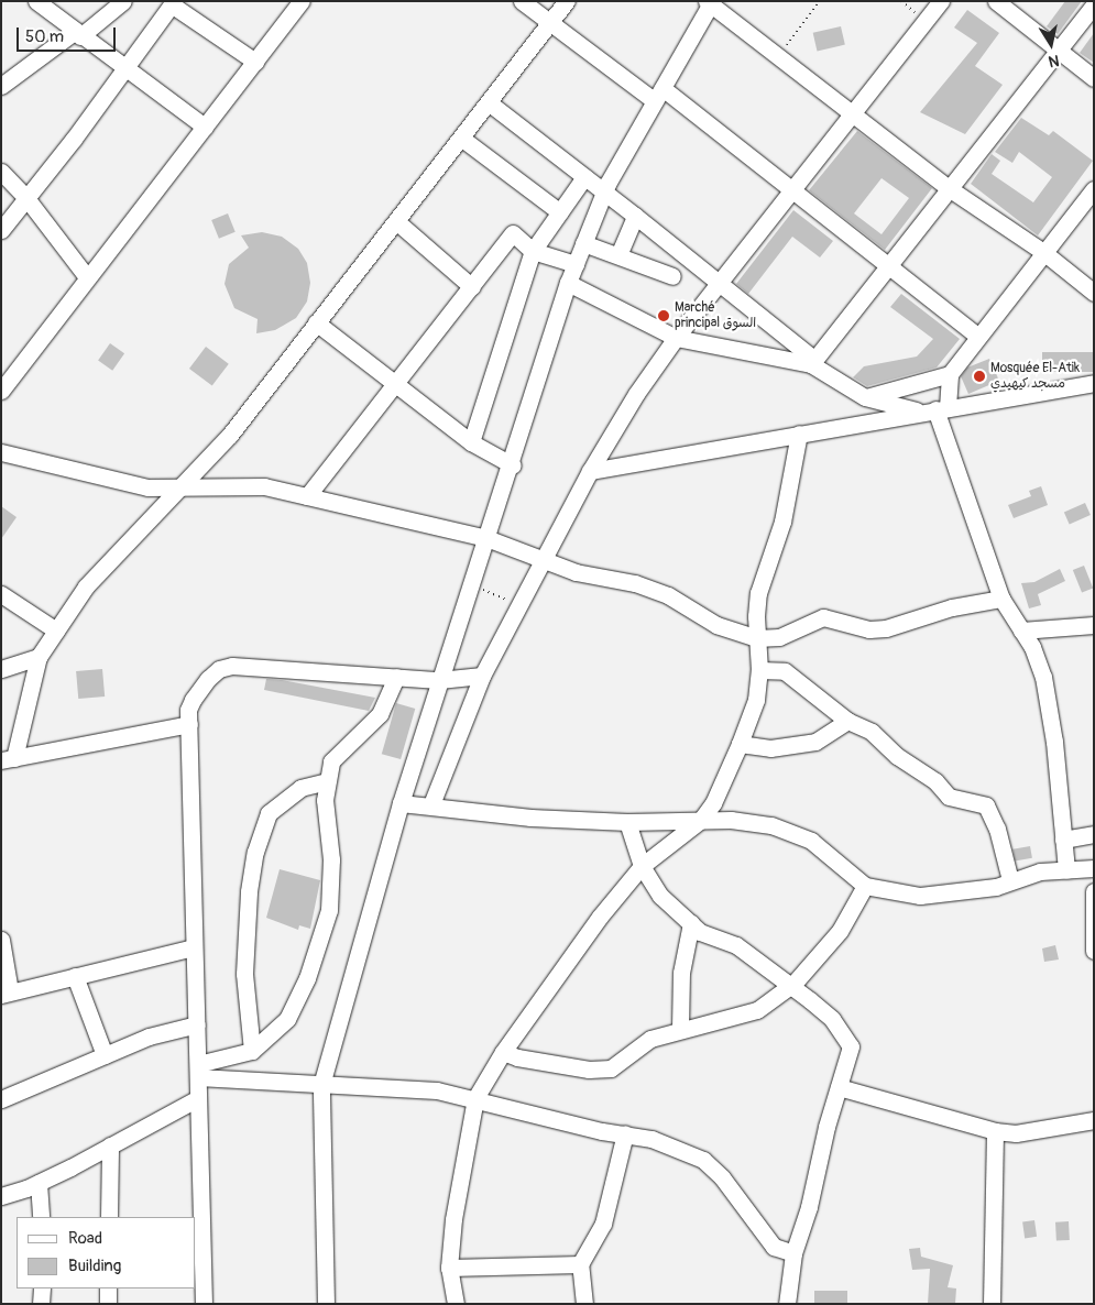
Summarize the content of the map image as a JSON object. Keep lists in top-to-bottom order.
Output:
{
  "places": ["Marché principal السوق", "Mosquée El-Atik مسجد كيهيدي"],
  "legend": ["Road", "Building"],
  "scale_bar": "50 m",
  "north": "bottom"
}
